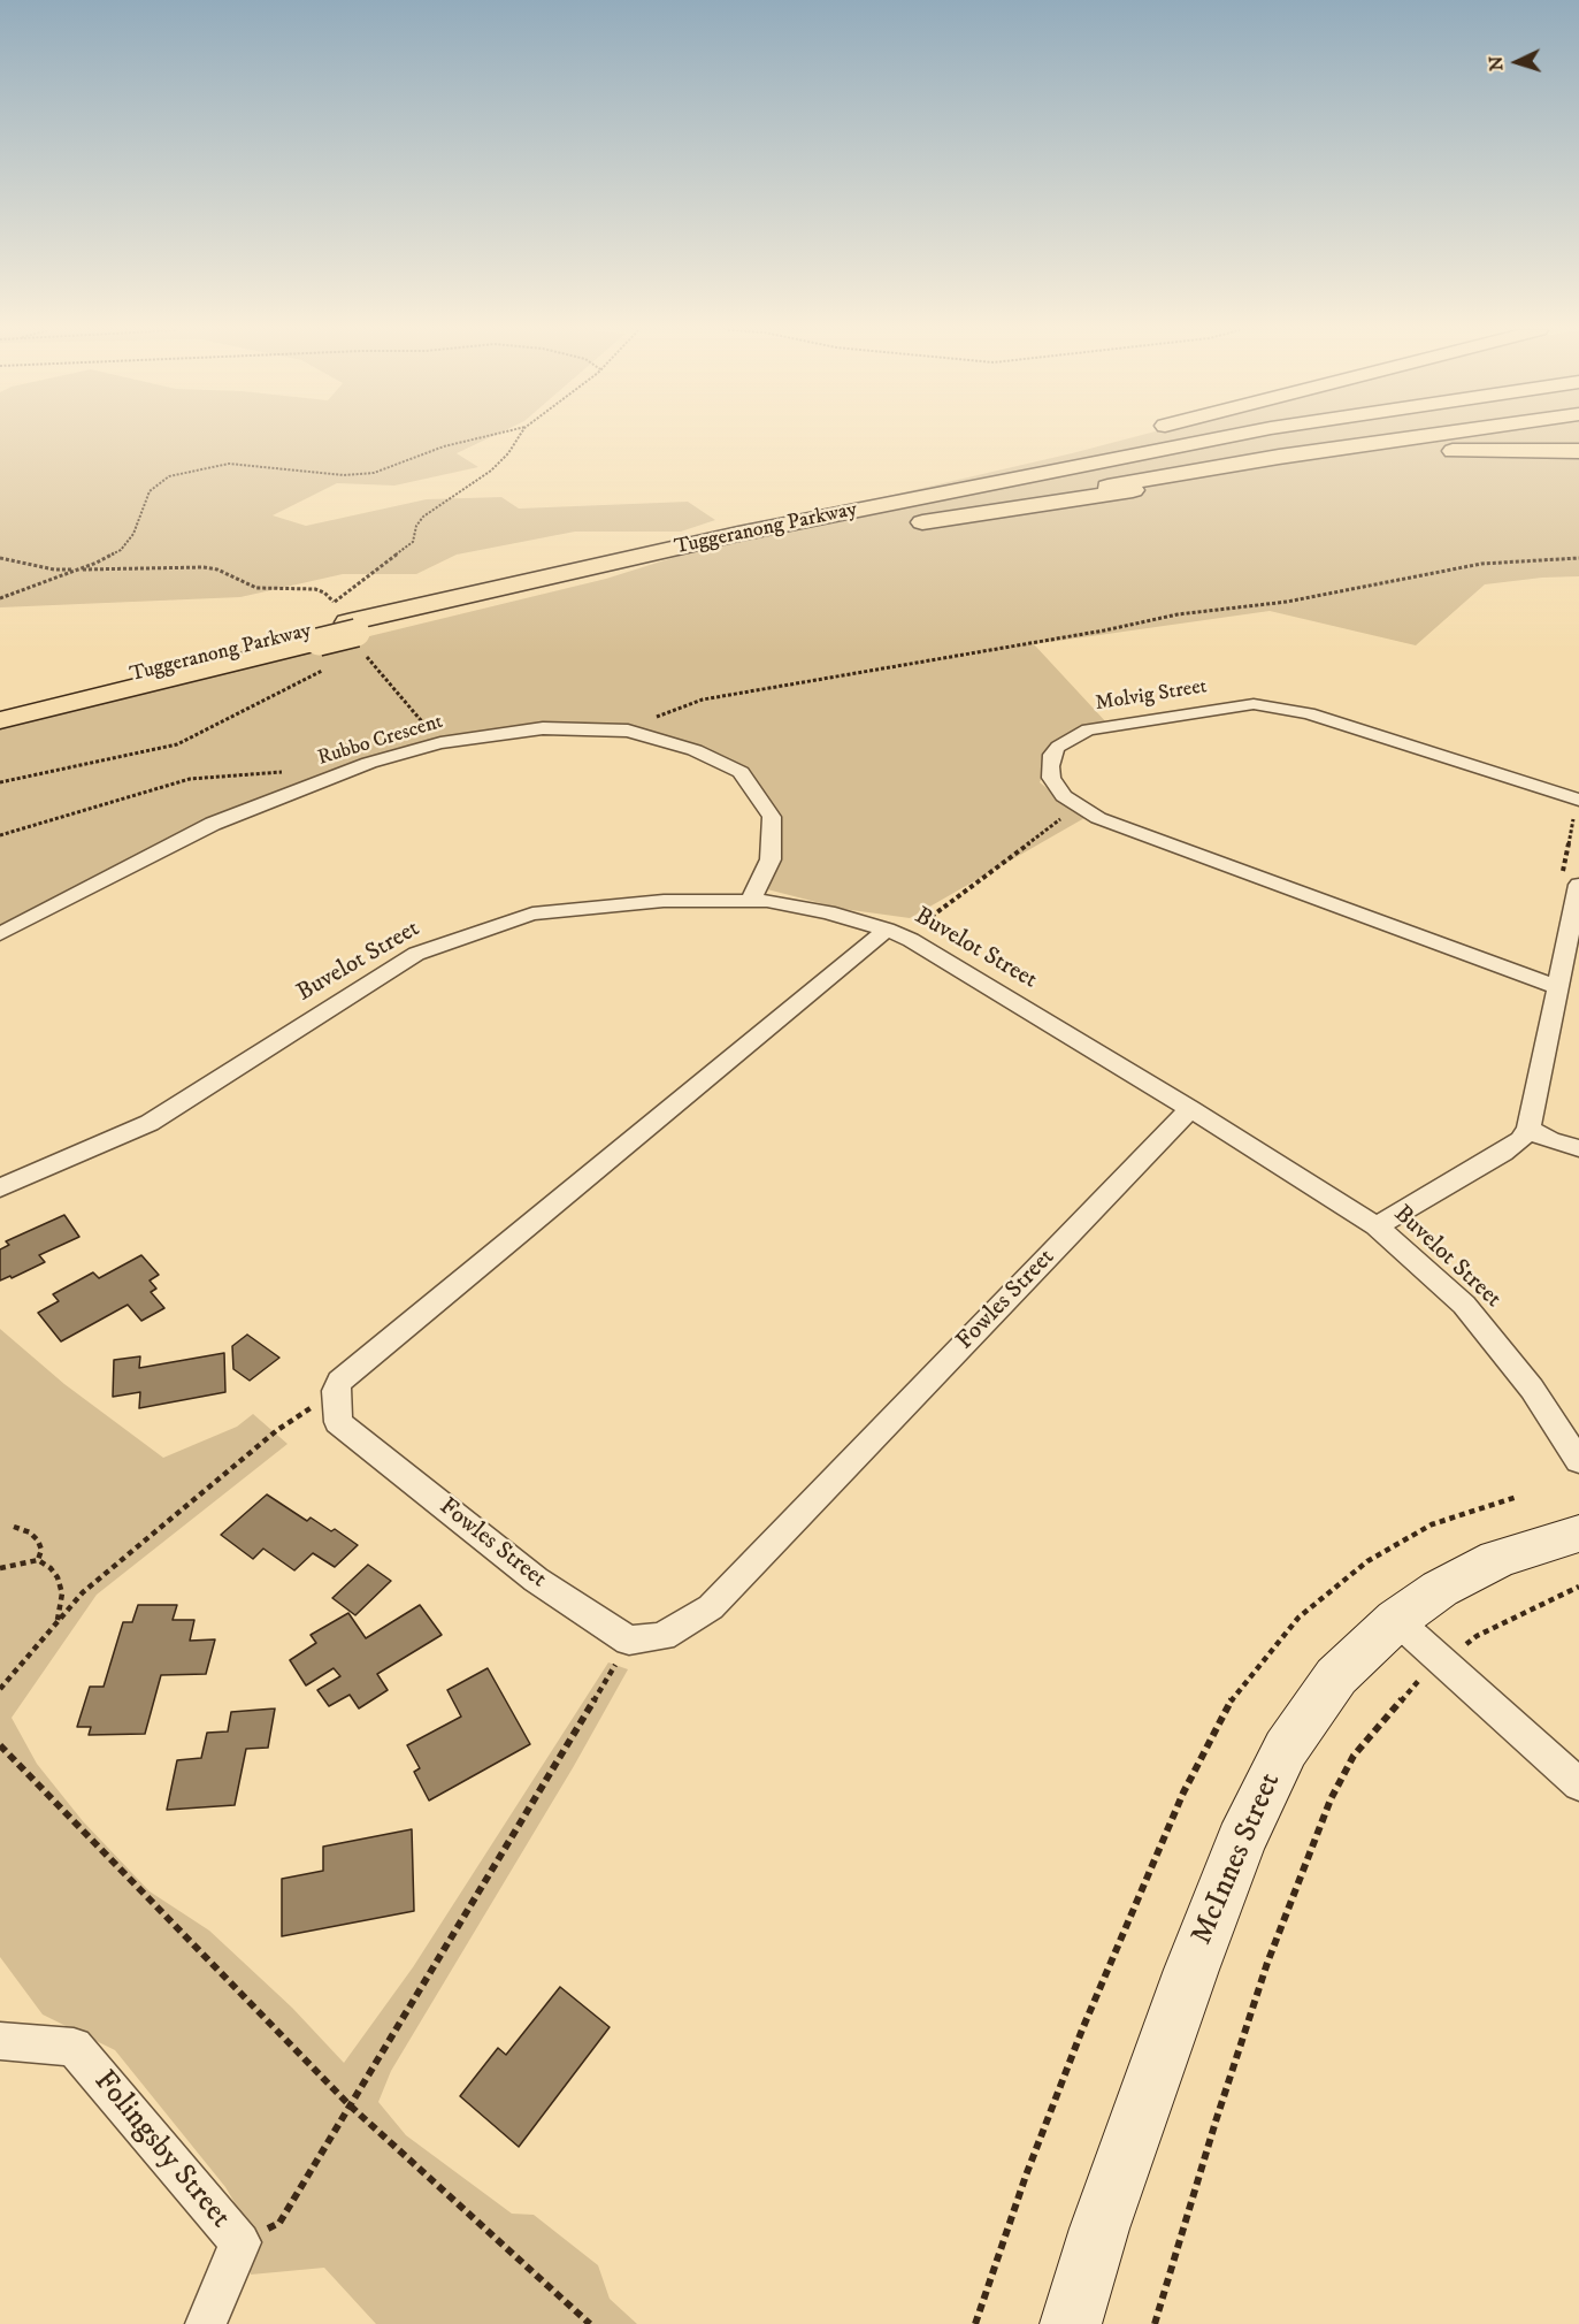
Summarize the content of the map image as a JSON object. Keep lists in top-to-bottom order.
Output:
{
  "streets": {
    "highway": ["Tuggeranong Parkway"],
    "street": [
      "Molvig Street",
      "Rubbo Crescent",
      "Buvelot Street",
      "Fowles Street",
      "McInnes Street",
      "Folingsby Street"
    ]
  },
  "crossings": [
    ["Rubbo Crescent", "Buvelot Street"],
    ["Buvelot Street", "Fowles Street"]
  ],
  "north": "left"
}
